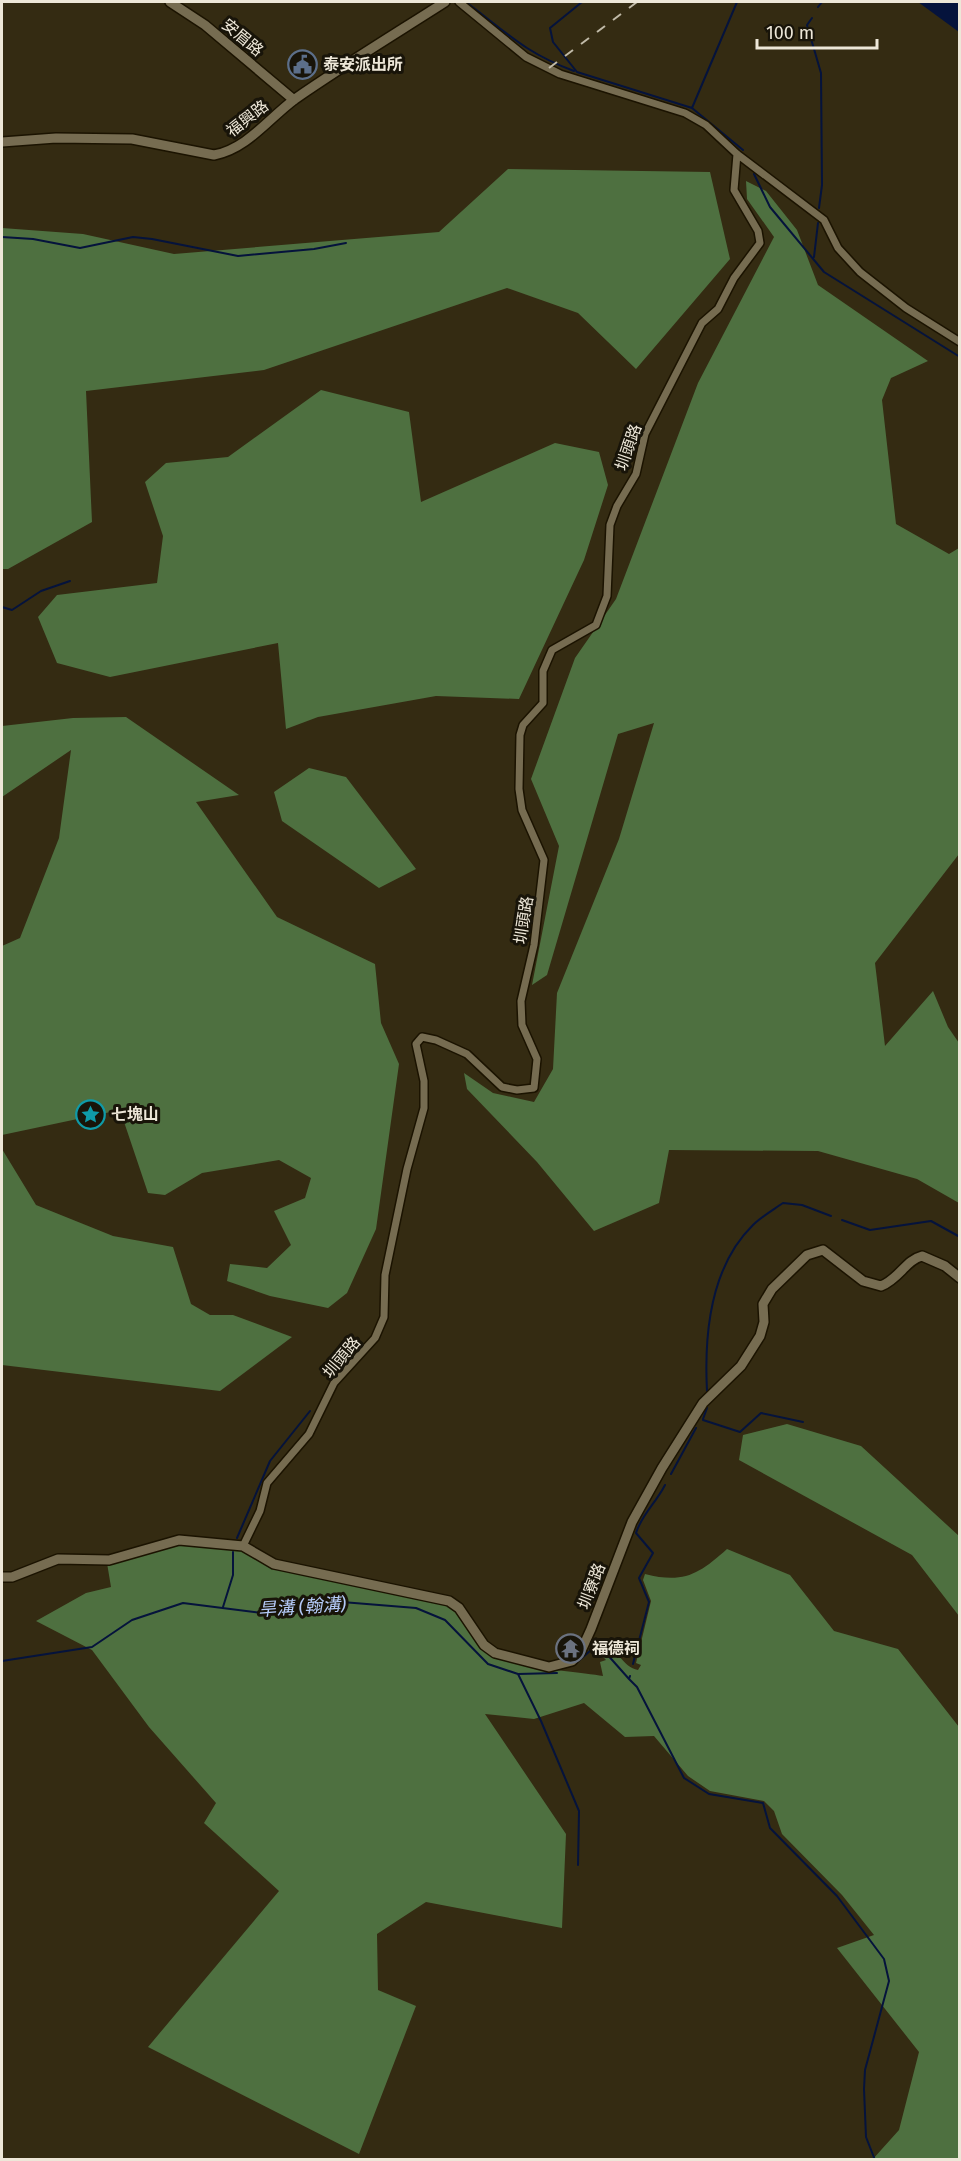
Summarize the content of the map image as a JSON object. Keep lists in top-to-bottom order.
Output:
{
  "streets": {
    "street": [
      "安眉路",
      "福興路",
      "圳頭路",
      "圳寮路"
    ]
  },
  "crossings": [
    ["安眉路", "福興路"],
    ["圳頭路", "圳寮路"]
  ],
  "water": ["旱溝 (翰溝)"],
  "places": {
    "public building": ["泰安派出所"],
    "place": ["七塊山"],
    "temple": ["福德祠"]
  },
  "scale_bar": "100 m"
}
